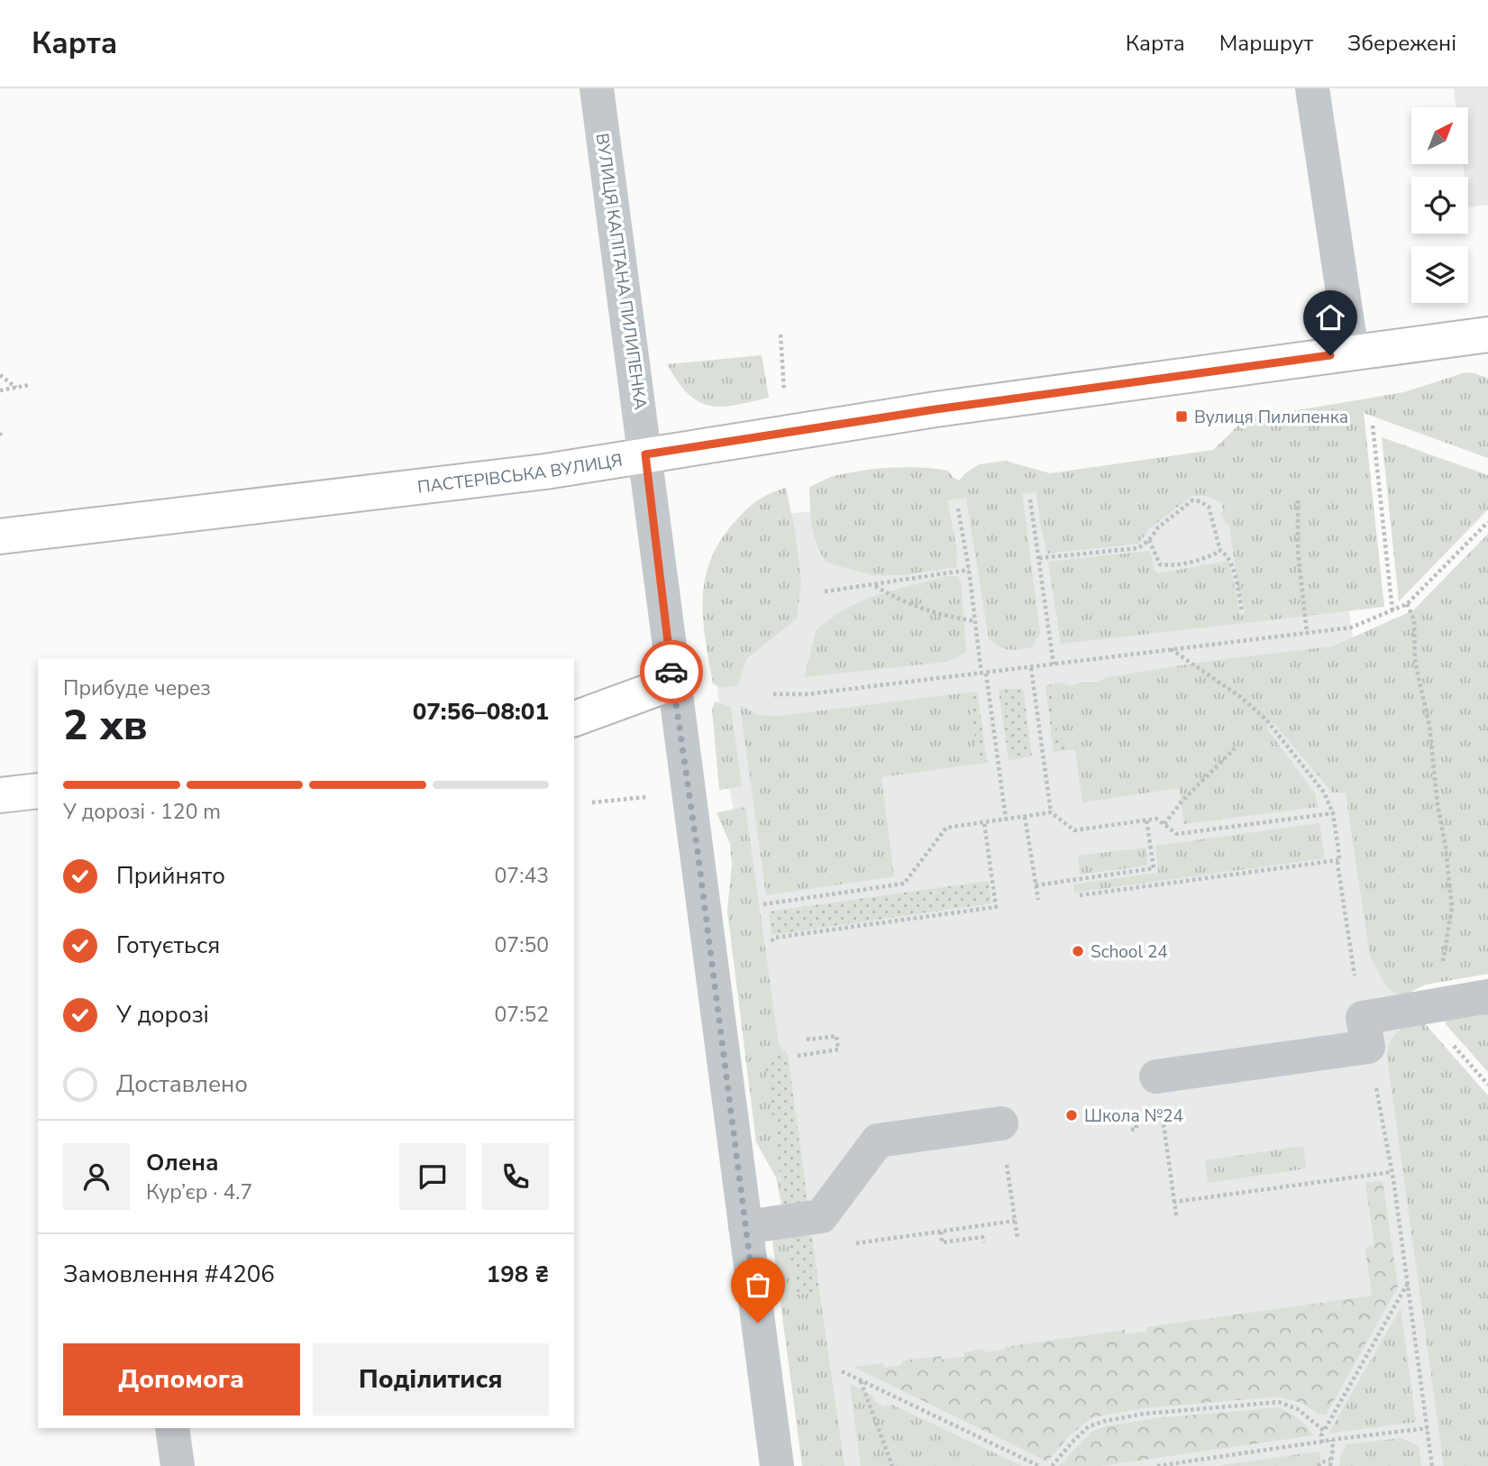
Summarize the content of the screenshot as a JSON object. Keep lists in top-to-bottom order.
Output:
{
  "streets": {
    "main road": ["ПАСТЕРІВСЬКА ВУЛИЦЯ"],
    "street": ["ВУЛИЦЯ КАПІТАНА ПИЛИПЕНКА"]
  },
  "crossings": [
    ["ВУЛИЦЯ КАПІТАНА ПИЛИПЕНКА", "ПАСТЕРІВСЬКА ВУЛИЦЯ"]
  ],
  "places": {
    "transit": ["Вулиця Пилипенка"],
    "other": ["School 24", "Школа №24"]
  },
  "north": "top right",
  "page": {
    "header": "Карта",
    "nav": ["Карта", "Маршрут", "Збережені"],
    "heading": ["2 хв", "Прибуде через", "07:56–08:01"],
    "panel": [
      "Олена",
      "Кур’єр · 4.7",
      "Замовлення #4206",
      "198 ₴"
    ],
    "bar": "У дорозі · 120 m",
    "list": [
      ["Прийнято", "07:43"],
      ["Готується", "07:50"],
      ["У дорозі", "07:52"],
      "Доставлено"
    ],
    "buttons": ["Допомога", "Поділитися"]
  }
}
